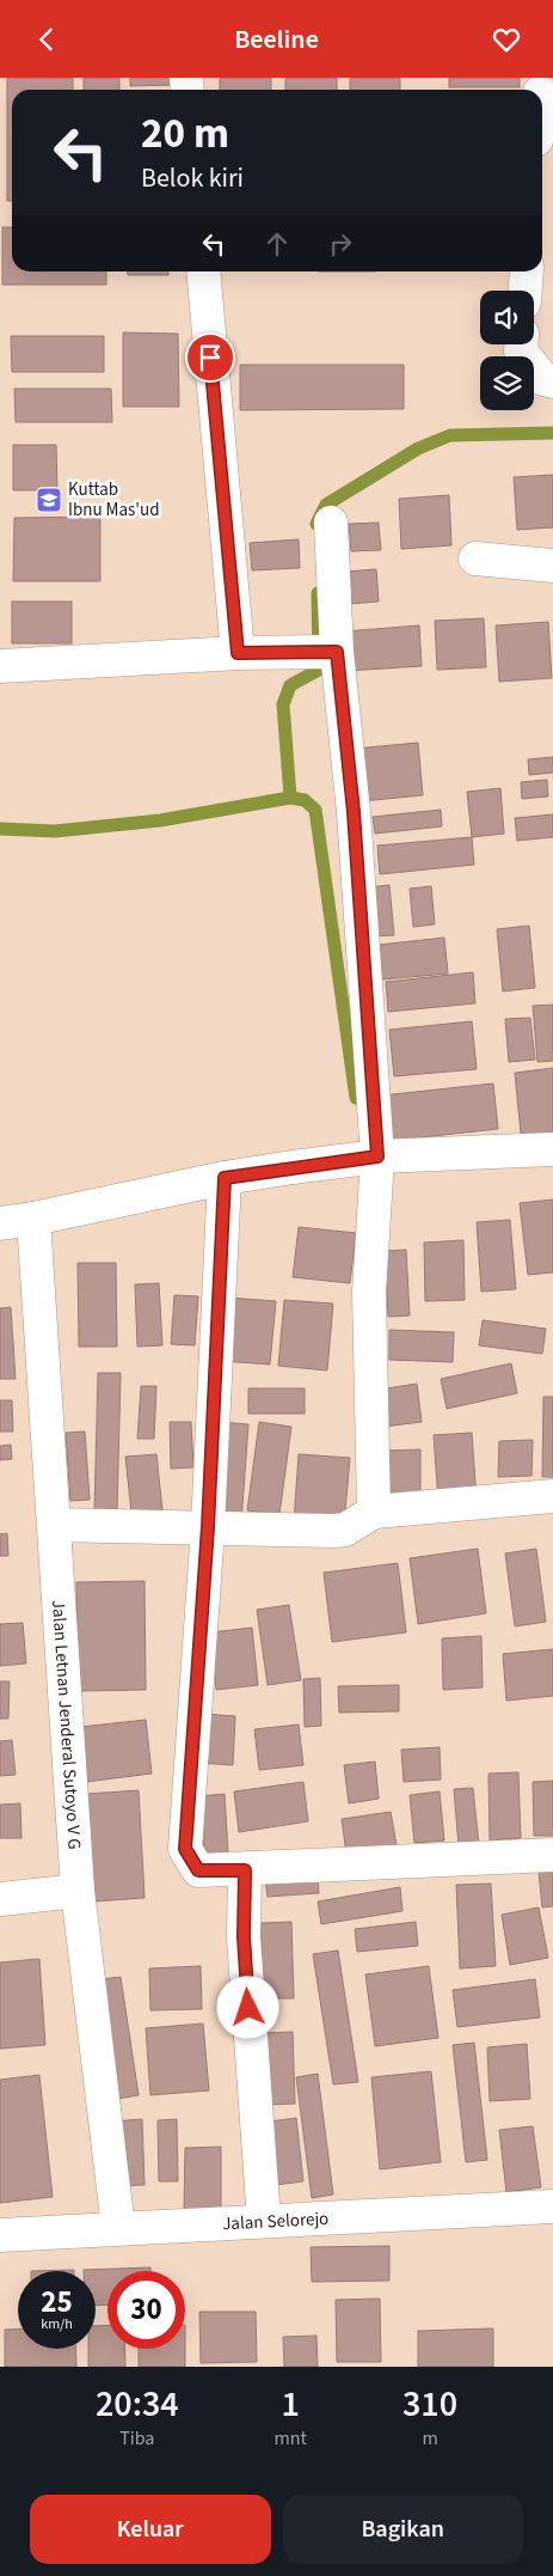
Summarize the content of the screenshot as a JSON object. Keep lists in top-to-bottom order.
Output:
{
  "streets": {
    "street": ["Jalan Letnan Jenderal Sutoyo V G", "Jalan Selorejo"]
  },
  "crossings": [
    ["Jalan Letnan Jenderal Sutoyo V G", "Jalan Selorejo"]
  ],
  "places": {
    "school or university": ["Kuttab Ibnu Mas'ud"]
  },
  "page": {
    "header": "Beeline",
    "turn": ["20 m", "Belok kiri"],
    "speed": "25 km/h",
    "limit": "30",
    "eta": [
      "20:34",
      "Tiba",
      "1",
      "mnt",
      "310",
      "m"
    ],
    "buttons": ["Keluar", "Bagikan"]
  }
}
